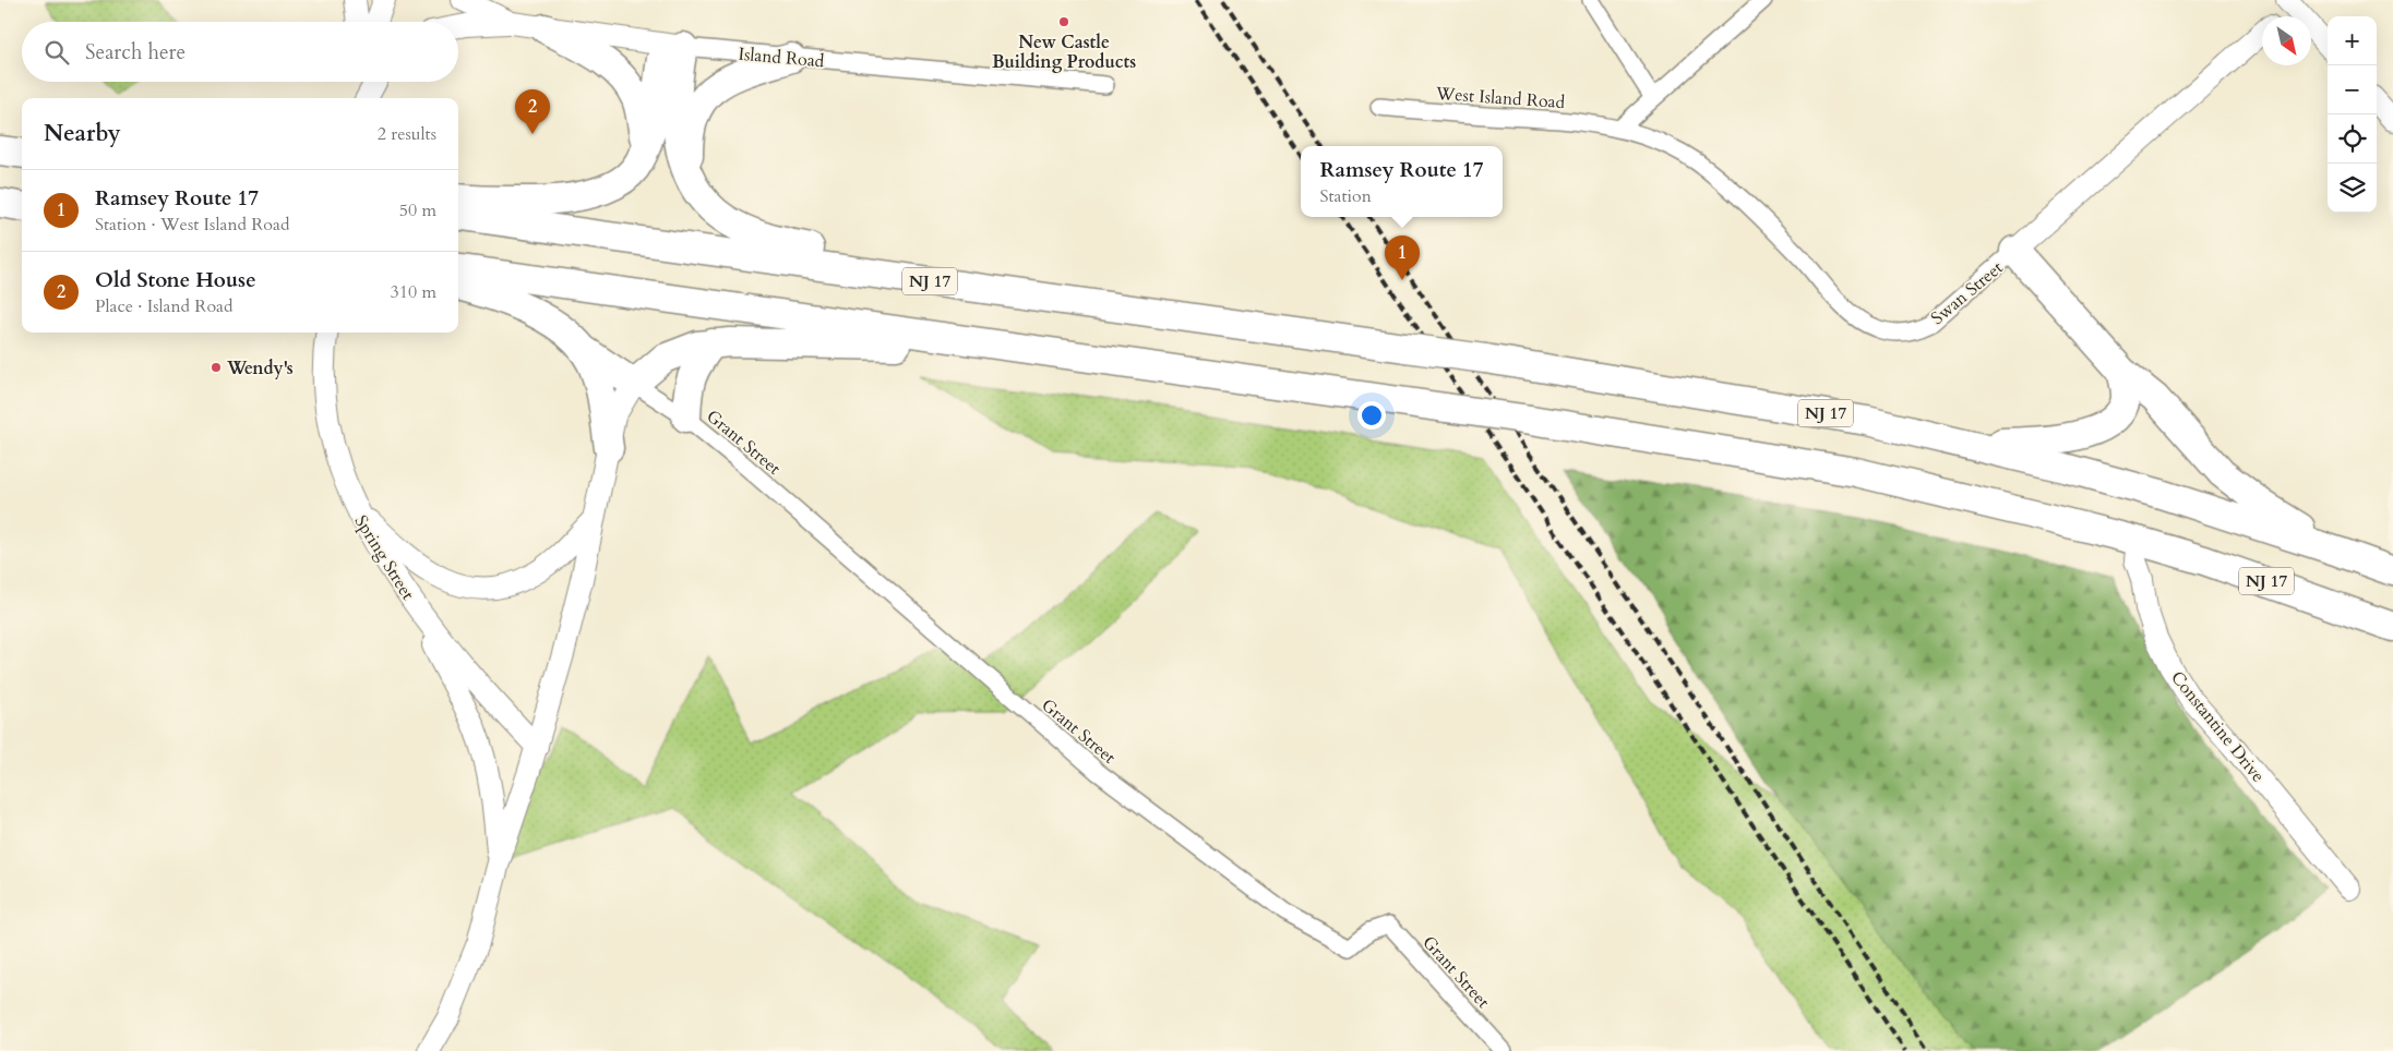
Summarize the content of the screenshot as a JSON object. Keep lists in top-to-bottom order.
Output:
{
  "streets": {
    "highway": ["NJ 17"],
    "street": [
      "Island Road",
      "West Island Road",
      "Swan Street",
      "Grant Street",
      "Spring Street",
      "Constantine Drive"
    ]
  },
  "crossings": [
    ["West Island Road", "Swan Street"],
    ["NJ 17", "Constantine Drive"]
  ],
  "places": ["New Castle Building Products", "Wendy's"],
  "north": "bottom right",
  "page": {
    "map_buttons": ["+", "−"],
    "search": "Search here",
    "pins": ["2", "1"],
    "heading": ["Nearby", "2 results"],
    "popup": ["Ramsey Route 17", "Station"],
    "list": [
      {
        "mark": "1",
        "name": "Ramsey Route 17",
        "note": "Station · West Island Road",
        "value": "50 m"
      },
      {
        "mark": "2",
        "name": "Old Stone House",
        "note": "Place · Island Road",
        "value": "310 m"
      }
    ]
  }
}
